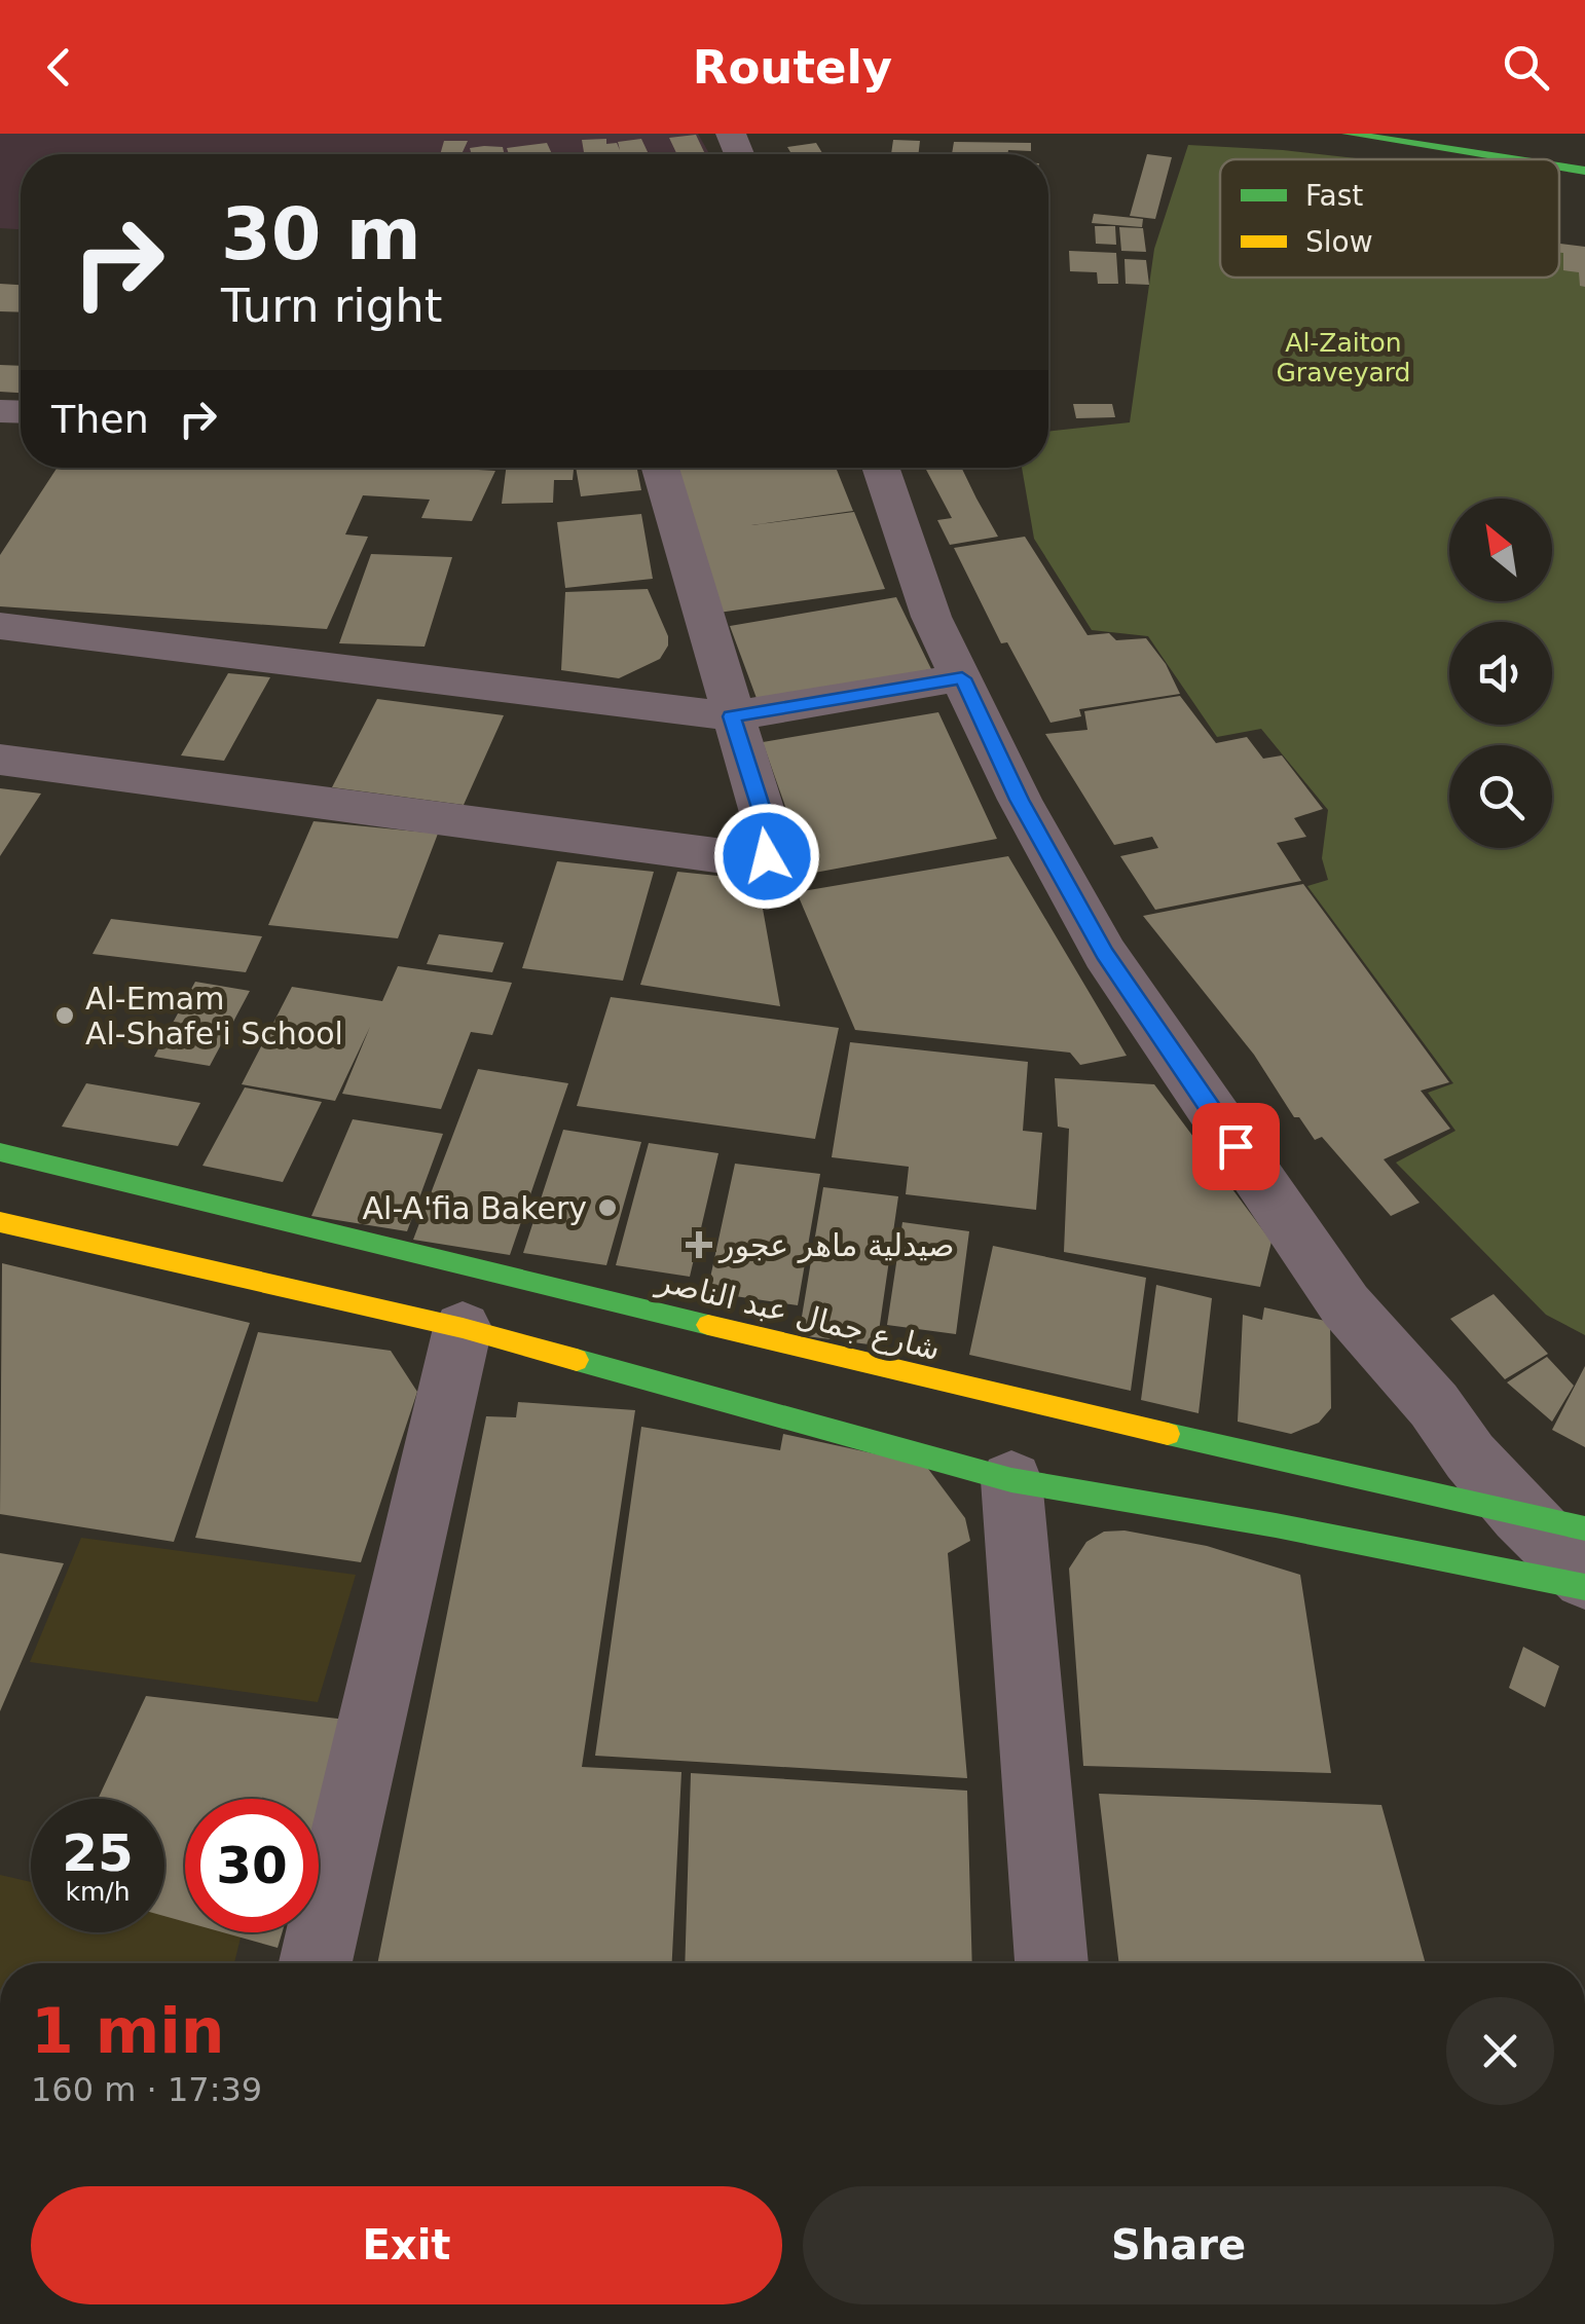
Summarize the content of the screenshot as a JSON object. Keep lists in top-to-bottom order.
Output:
{
  "streets": {
    "main road": ["شارع جمال عبد الناصر"]
  },
  "parks": ["Al-Zaiton Graveyard"],
  "places": {
    "other": ["Al-Emam Al-Shafe'i School", "Al-A'fia Bakery"],
    "health": ["صيدلية ماهر عجور"]
  },
  "legend": ["Fast", "Slow"],
  "north": "top left",
  "page": {
    "header": "Routely",
    "turn": ["30 m", "Turn right"],
    "then": "Then",
    "speed": "25 km/h",
    "limit": "30",
    "heading": ["1 min", "160 m · 17:39"],
    "buttons": ["Exit", "Share"]
  }
}
